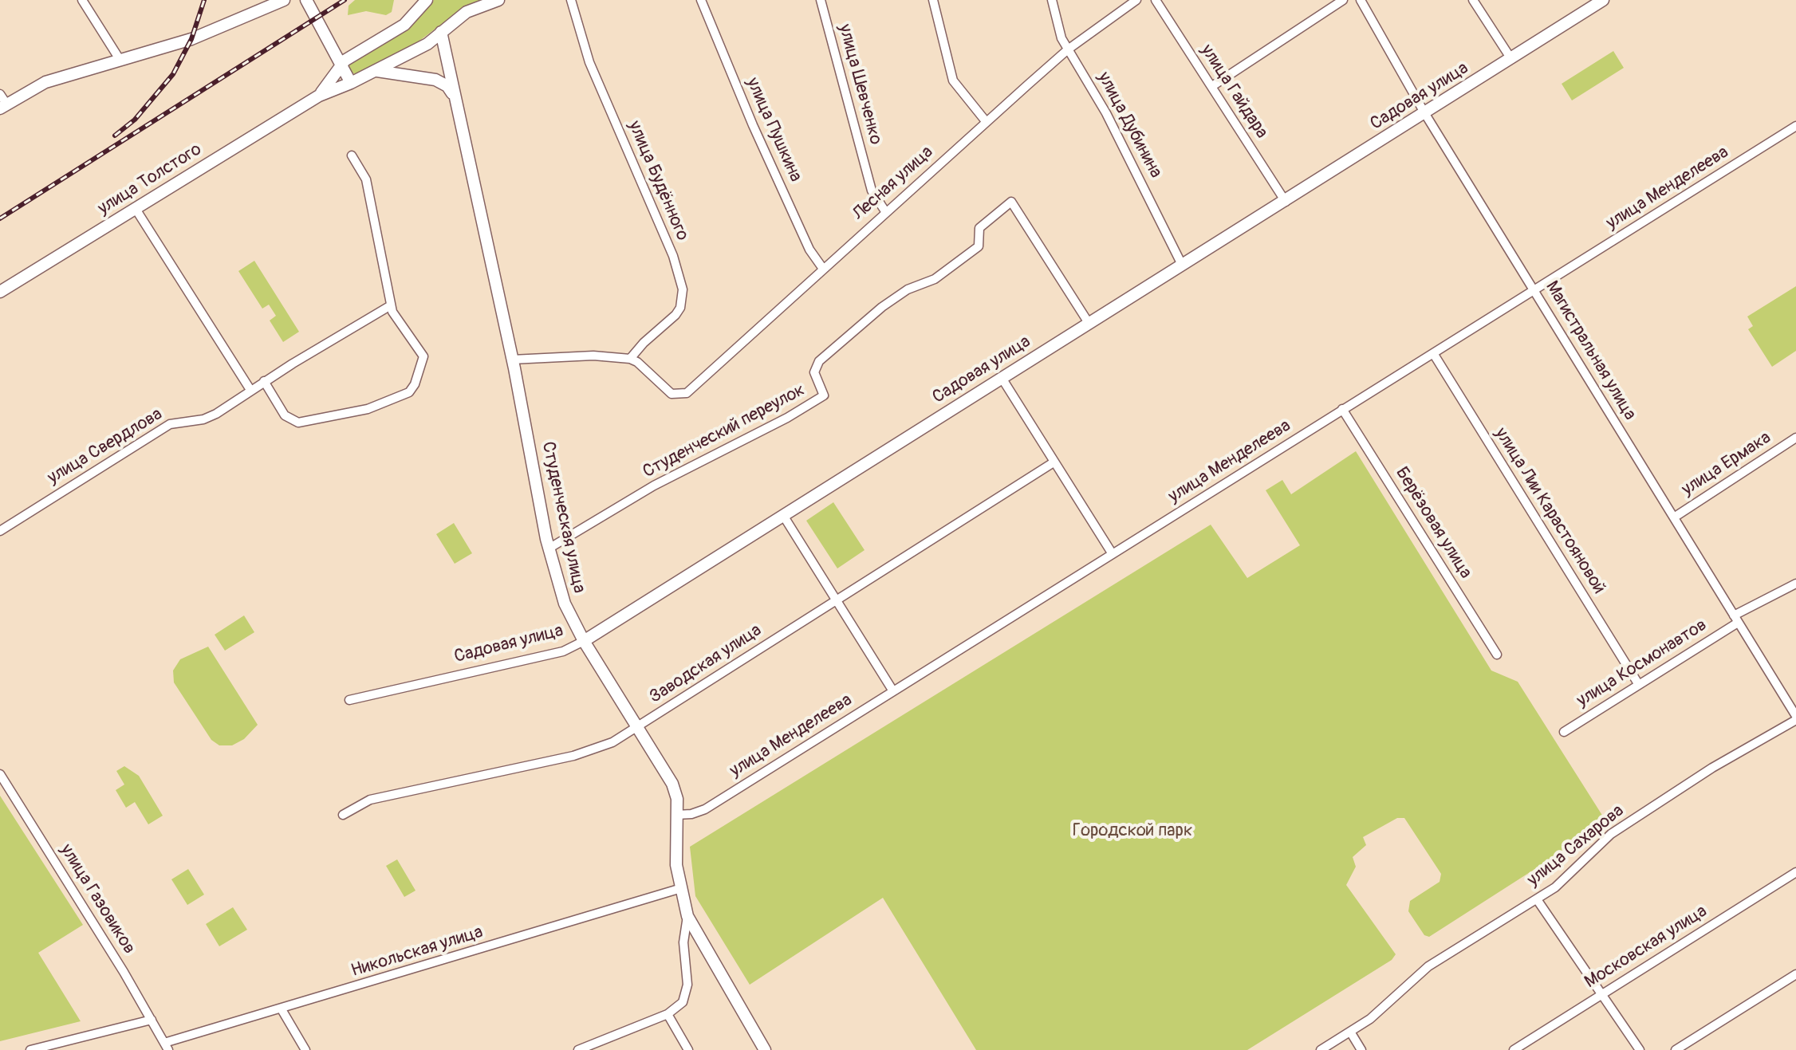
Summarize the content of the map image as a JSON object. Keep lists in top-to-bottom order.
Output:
{
  "streets": {
    "street": [
      "улица Шевченко",
      "улица Гайдара",
      "Садовая улица",
      "улица Дубинина",
      "улица Пушкина",
      "улица Толстого",
      "улица Будённого",
      "Лесная улица",
      "улица Менделеева",
      "Магистральная улица",
      "Студенческий переулок",
      "улица Свердлова",
      "улица Ермака",
      "улица Лии Карастояновой",
      "Студенческая улица",
      "Берёзовая улица",
      "улица Космонавтов",
      "Заводская улица",
      "улица Сахарова",
      "улица Газовиков",
      "Московская улица",
      "Никольская улица"
    ]
  },
  "crossings": [
    ["улица Шевченко", "Лесная улица"],
    ["улица Гайдара", "Садовая улица"],
    ["Садовая улица", "улица Дубинина"],
    ["Садовая улица", "Магистральная улица"],
    ["Садовая улица", "Студенческий переулок"],
    ["Садовая улица", "Студенческая улица"],
    ["улица Дубинина", "Лесная улица"],
    ["улица Пушкина", "Лесная улица"],
    ["улица Будённого", "Лесная улица"],
    ["улица Менделеева", "Магистральная улица"],
    ["улица Менделеева", "улица Лии Карастояновой"],
    ["улица Менделеева", "Студенческая улица"],
    ["улица Менделеева", "Берёзовая улица"],
    ["Магистральная улица", "улица Ермака"],
    ["Магистральная улица", "улица Космонавтов"],
    ["Магистральная улица", "улица Сахарова"],
    ["Студенческий переулок", "Студенческая улица"],
    ["улица Лии Карастояновой", "улица Космонавтов"],
    ["Студенческая улица", "Заводская улица"],
    ["Студенческая улица", "Никольская улица"],
    ["улица Газовиков", "Никольская улица"]
  ],
  "parks": ["Городской парк"]
}
